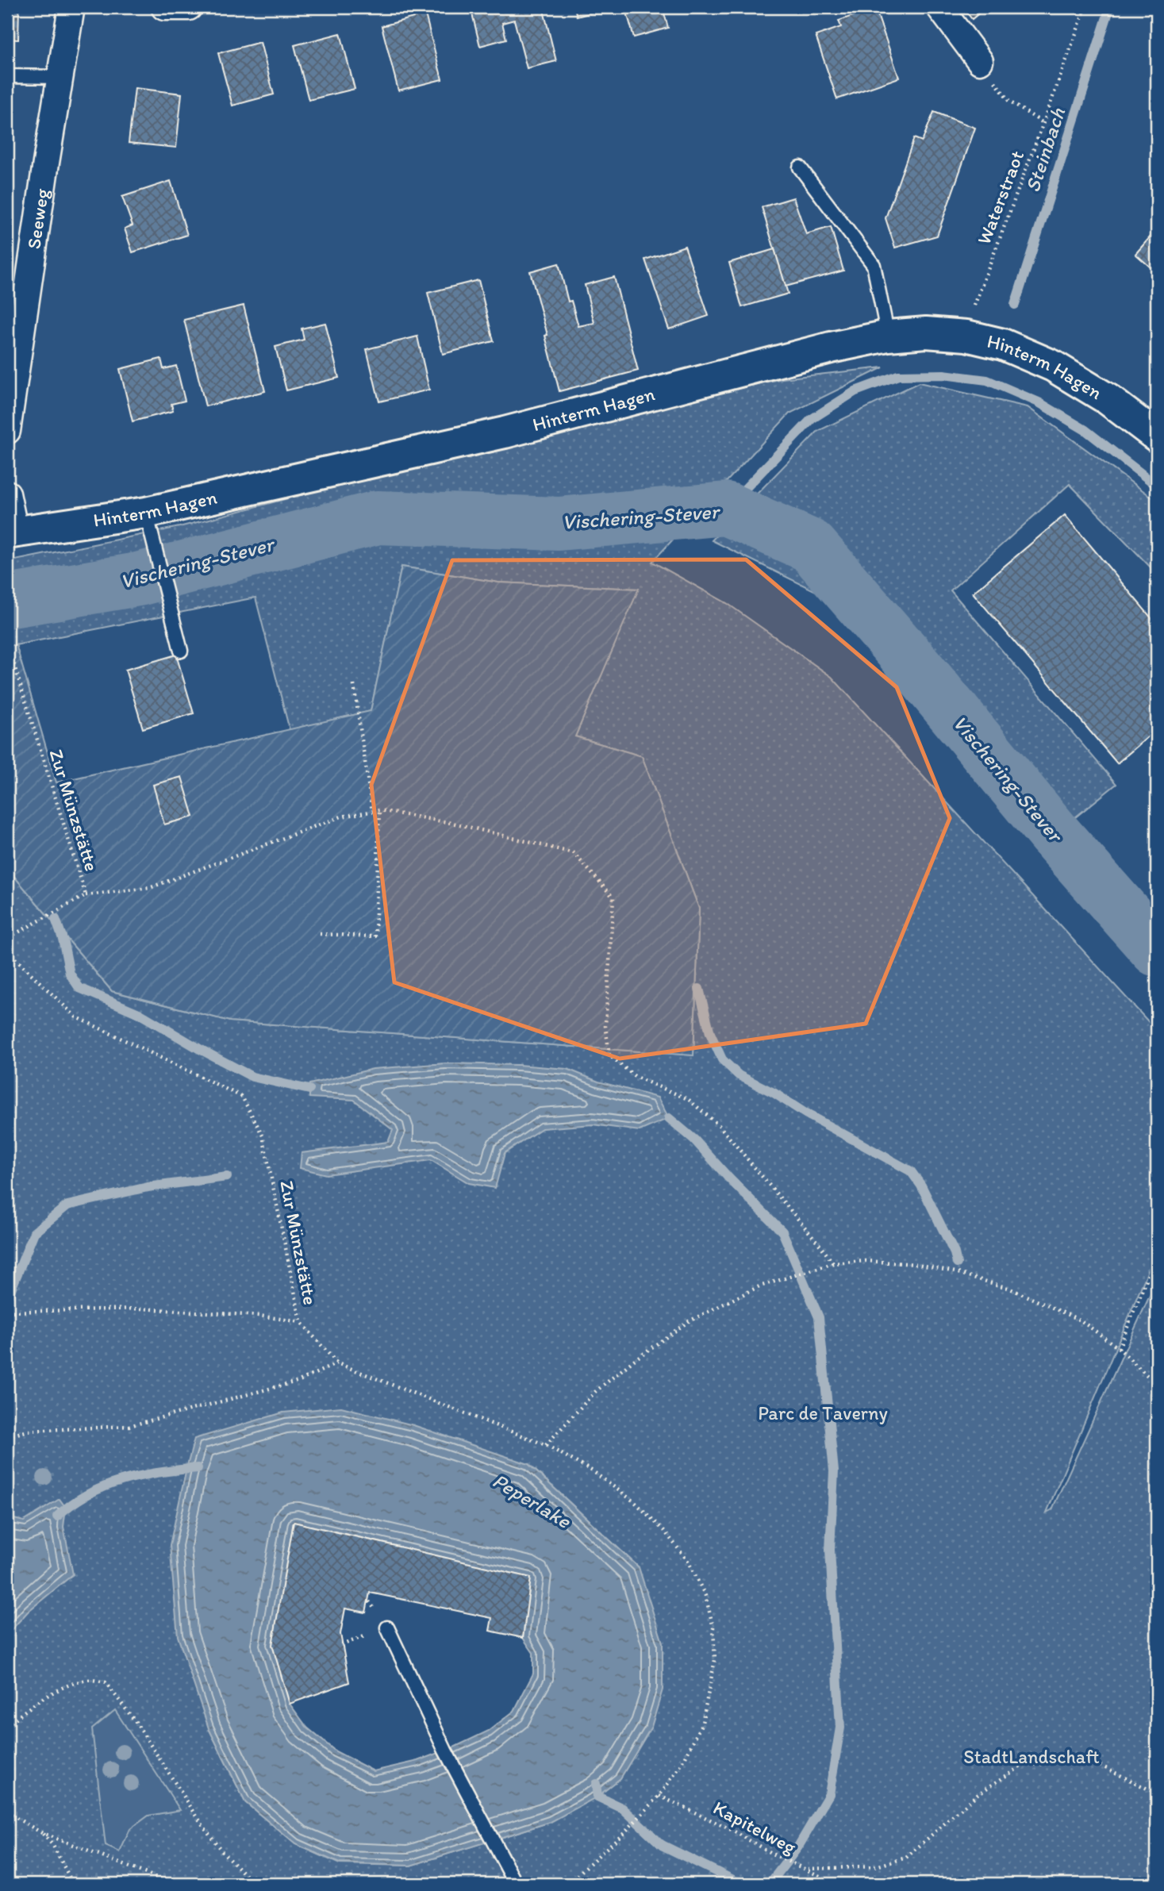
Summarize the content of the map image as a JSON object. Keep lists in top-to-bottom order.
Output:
{
  "streets": {
    "street": ["Seeweg", "Hinterm Hagen"],
    "path": ["Waterstraot", "Zur Münzstätte", "Kapitelweg"]
  },
  "crossings": [
    ["Waterstraot", "Hinterm Hagen"],
    ["Zur Münzstätte", "Kapitelweg"]
  ],
  "water": ["Steinbach", "Vischering-Stever", "Peperlake"],
  "parks": ["Parc de Taverny", "StadtLandschaft"]
}
